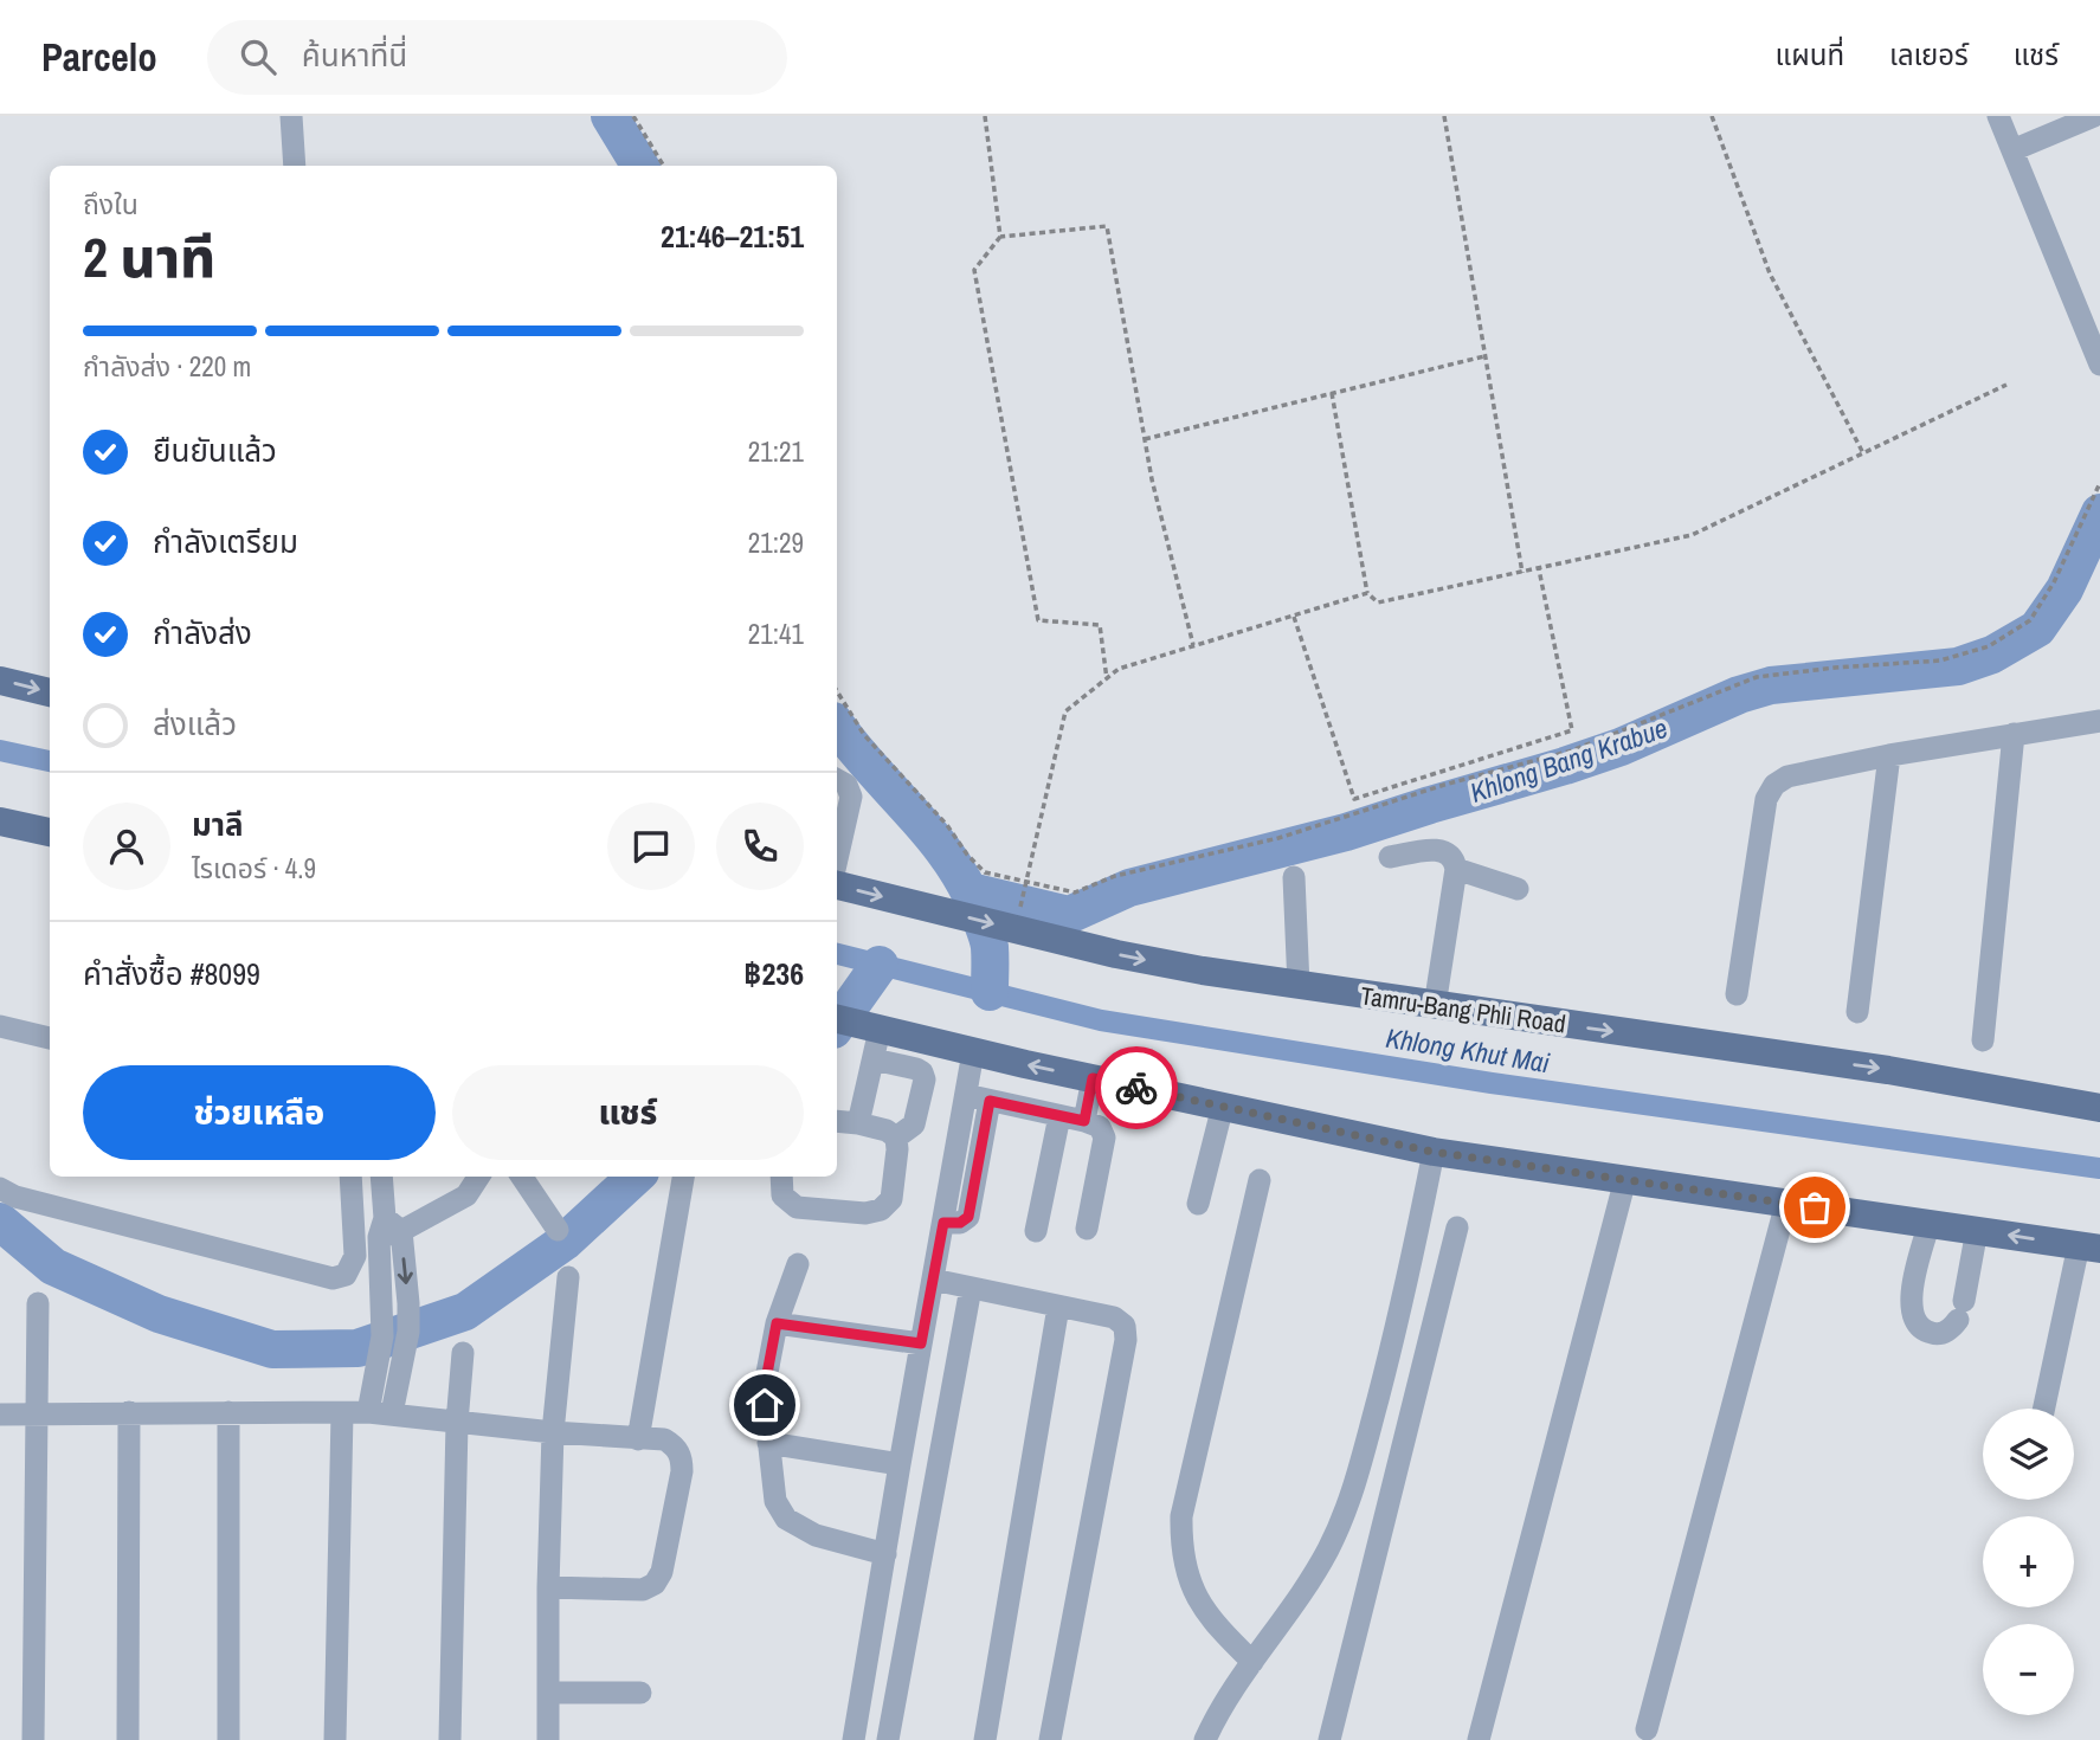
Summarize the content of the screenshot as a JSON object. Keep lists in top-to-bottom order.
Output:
{
  "streets": {
    "main road": ["Tamru-Bang Phli Road"]
  },
  "water": ["Khlong Bang Krabue", "Khlong Khut Mai"],
  "page": {
    "header": "Parcelo",
    "search": "ค้นหาที่นี่",
    "nav": ["แผนที่", "เลเยอร์", "แชร์"],
    "heading": ["2 นาที", "ถึงใน", "21:46–21:51"],
    "panel": [
      "มาลี",
      "ไรเดอร์ · 4.9",
      "คำสั่งซื้อ #8099",
      "฿236"
    ],
    "bar": "กำลังส่ง · 220 m",
    "list": [
      ["ยืนยันแล้ว", "21:21"],
      ["กำลังเตรียม", "21:29"],
      ["กำลังส่ง", "21:41"],
      "ส่งแล้ว"
    ],
    "buttons": ["ช่วยเหลือ", "แชร์"],
    "map_buttons": ["+", "−"]
  }
}
